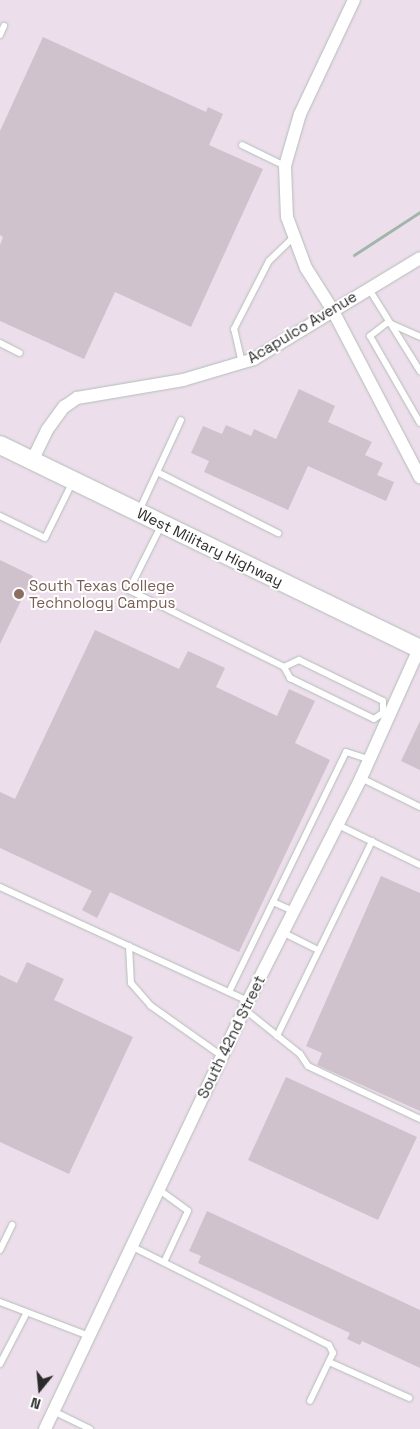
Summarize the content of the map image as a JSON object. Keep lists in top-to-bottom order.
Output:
{
  "streets": {
    "main road": ["West Military Highway"],
    "street": ["Acapulco Avenue", "South 42nd Street"]
  },
  "crossings": [
    ["Acapulco Avenue", "West Military Highway"],
    ["West Military Highway", "South 42nd Street"]
  ],
  "places": ["South Texas College Technology Campus"],
  "north": "bottom"
}
